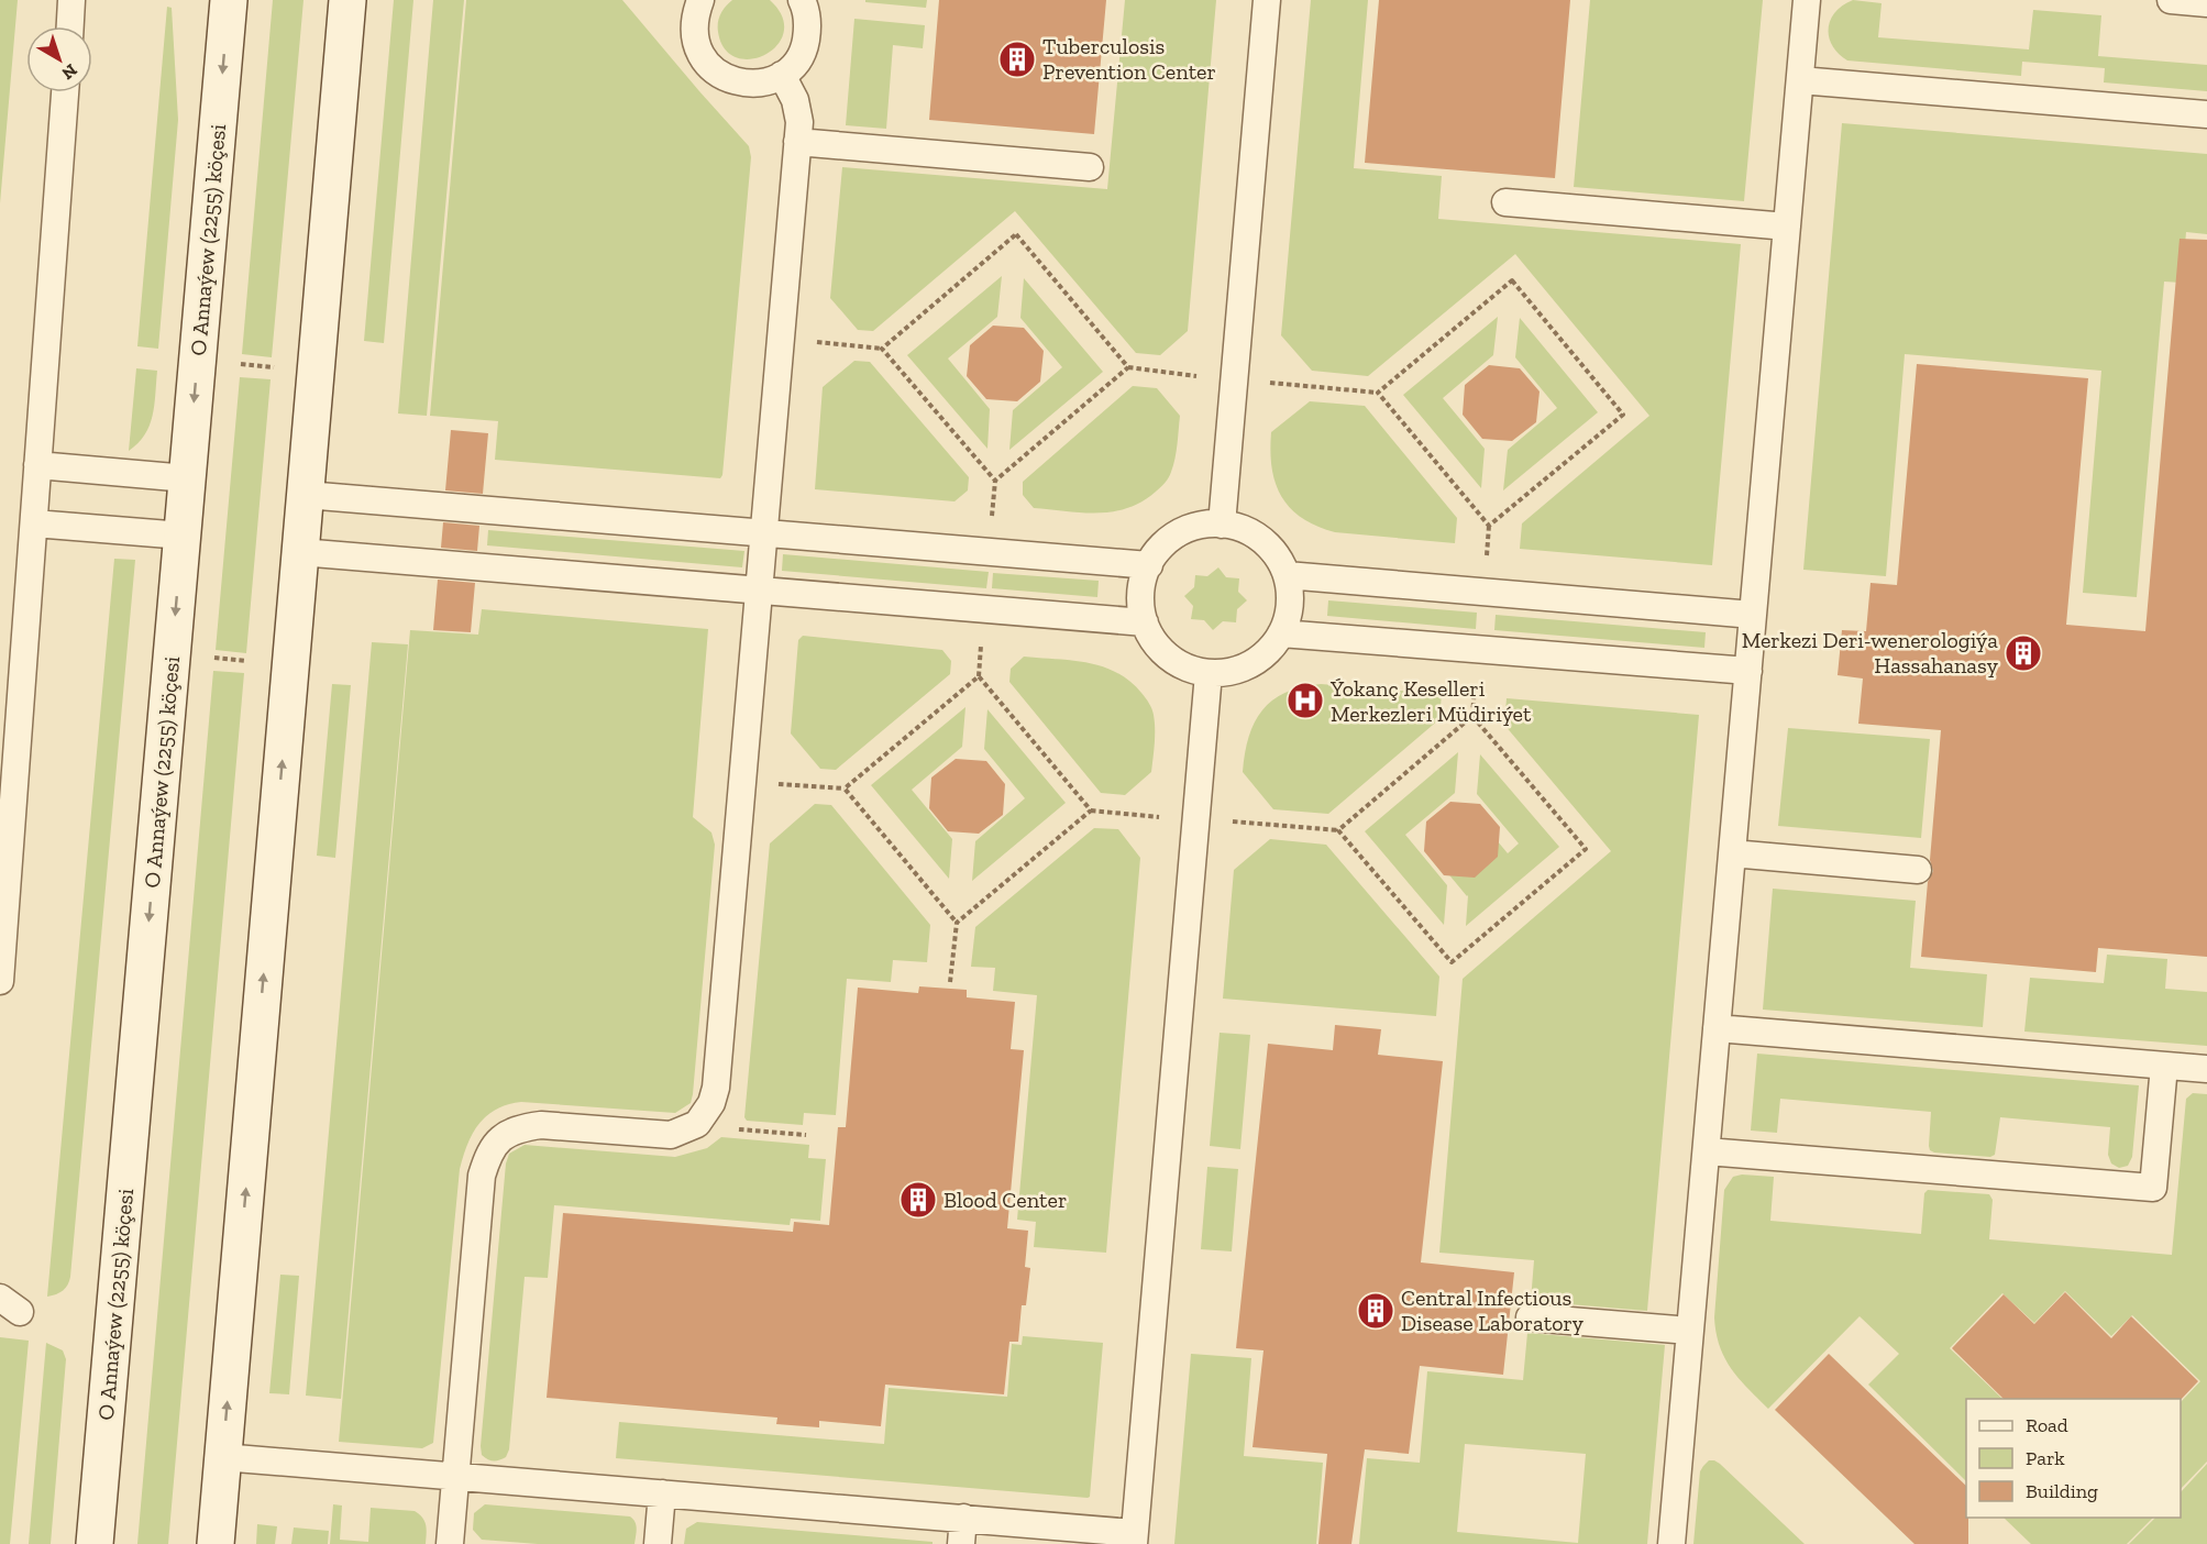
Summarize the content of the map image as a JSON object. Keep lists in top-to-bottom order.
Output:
{
  "streets": {
    "main road": ["O Annaýew (2255) köçesi"]
  },
  "places": {
    "building": [
      "Tuberculosis Prevention Center",
      "Merkezi Deri-wenerologiýa Hassahanasy",
      "Blood Center",
      "Central Infectious Disease Laboratory"
    ],
    "hospital": ["Ýokanç Keselleri Merkezleri Müdiriýet"]
  },
  "legend": ["Road", "Park", "Building"],
  "north": "bottom right"
}
